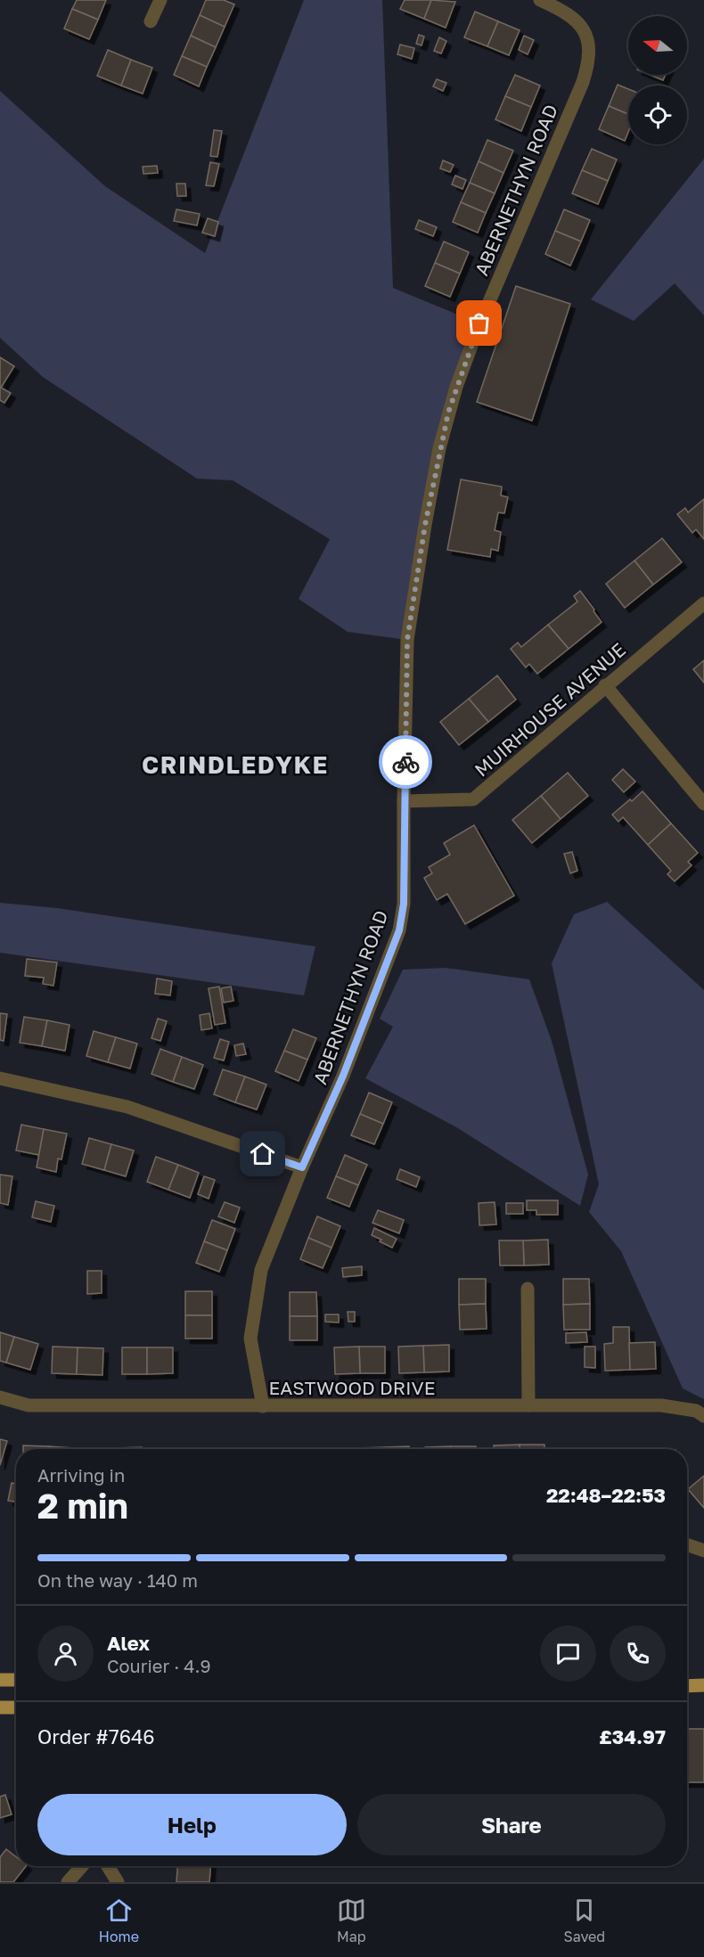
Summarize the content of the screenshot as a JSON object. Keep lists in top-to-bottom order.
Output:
{
  "streets": {
    "street": ["ABERNETHYN ROAD", "MUIRHOUSE AVENUE", "EASTWOOD DRIVE"]
  },
  "crossings": [
    ["ABERNETHYN ROAD", "MUIRHOUSE AVENUE"],
    ["ABERNETHYN ROAD", "EASTWOOD DRIVE"]
  ],
  "districts": ["CRINDLEDYKE"],
  "north": "left",
  "page": {
    "heading": ["2 min", "Arriving in", "22:48–22:53"],
    "panel": [
      "Alex",
      "Courier · 4.9",
      "Order #7646",
      "£34.97"
    ],
    "bar": "On the way · 140 m",
    "buttons": ["Help", "Share"],
    "tabs": ["Home", "Map", "Saved"]
  }
}
